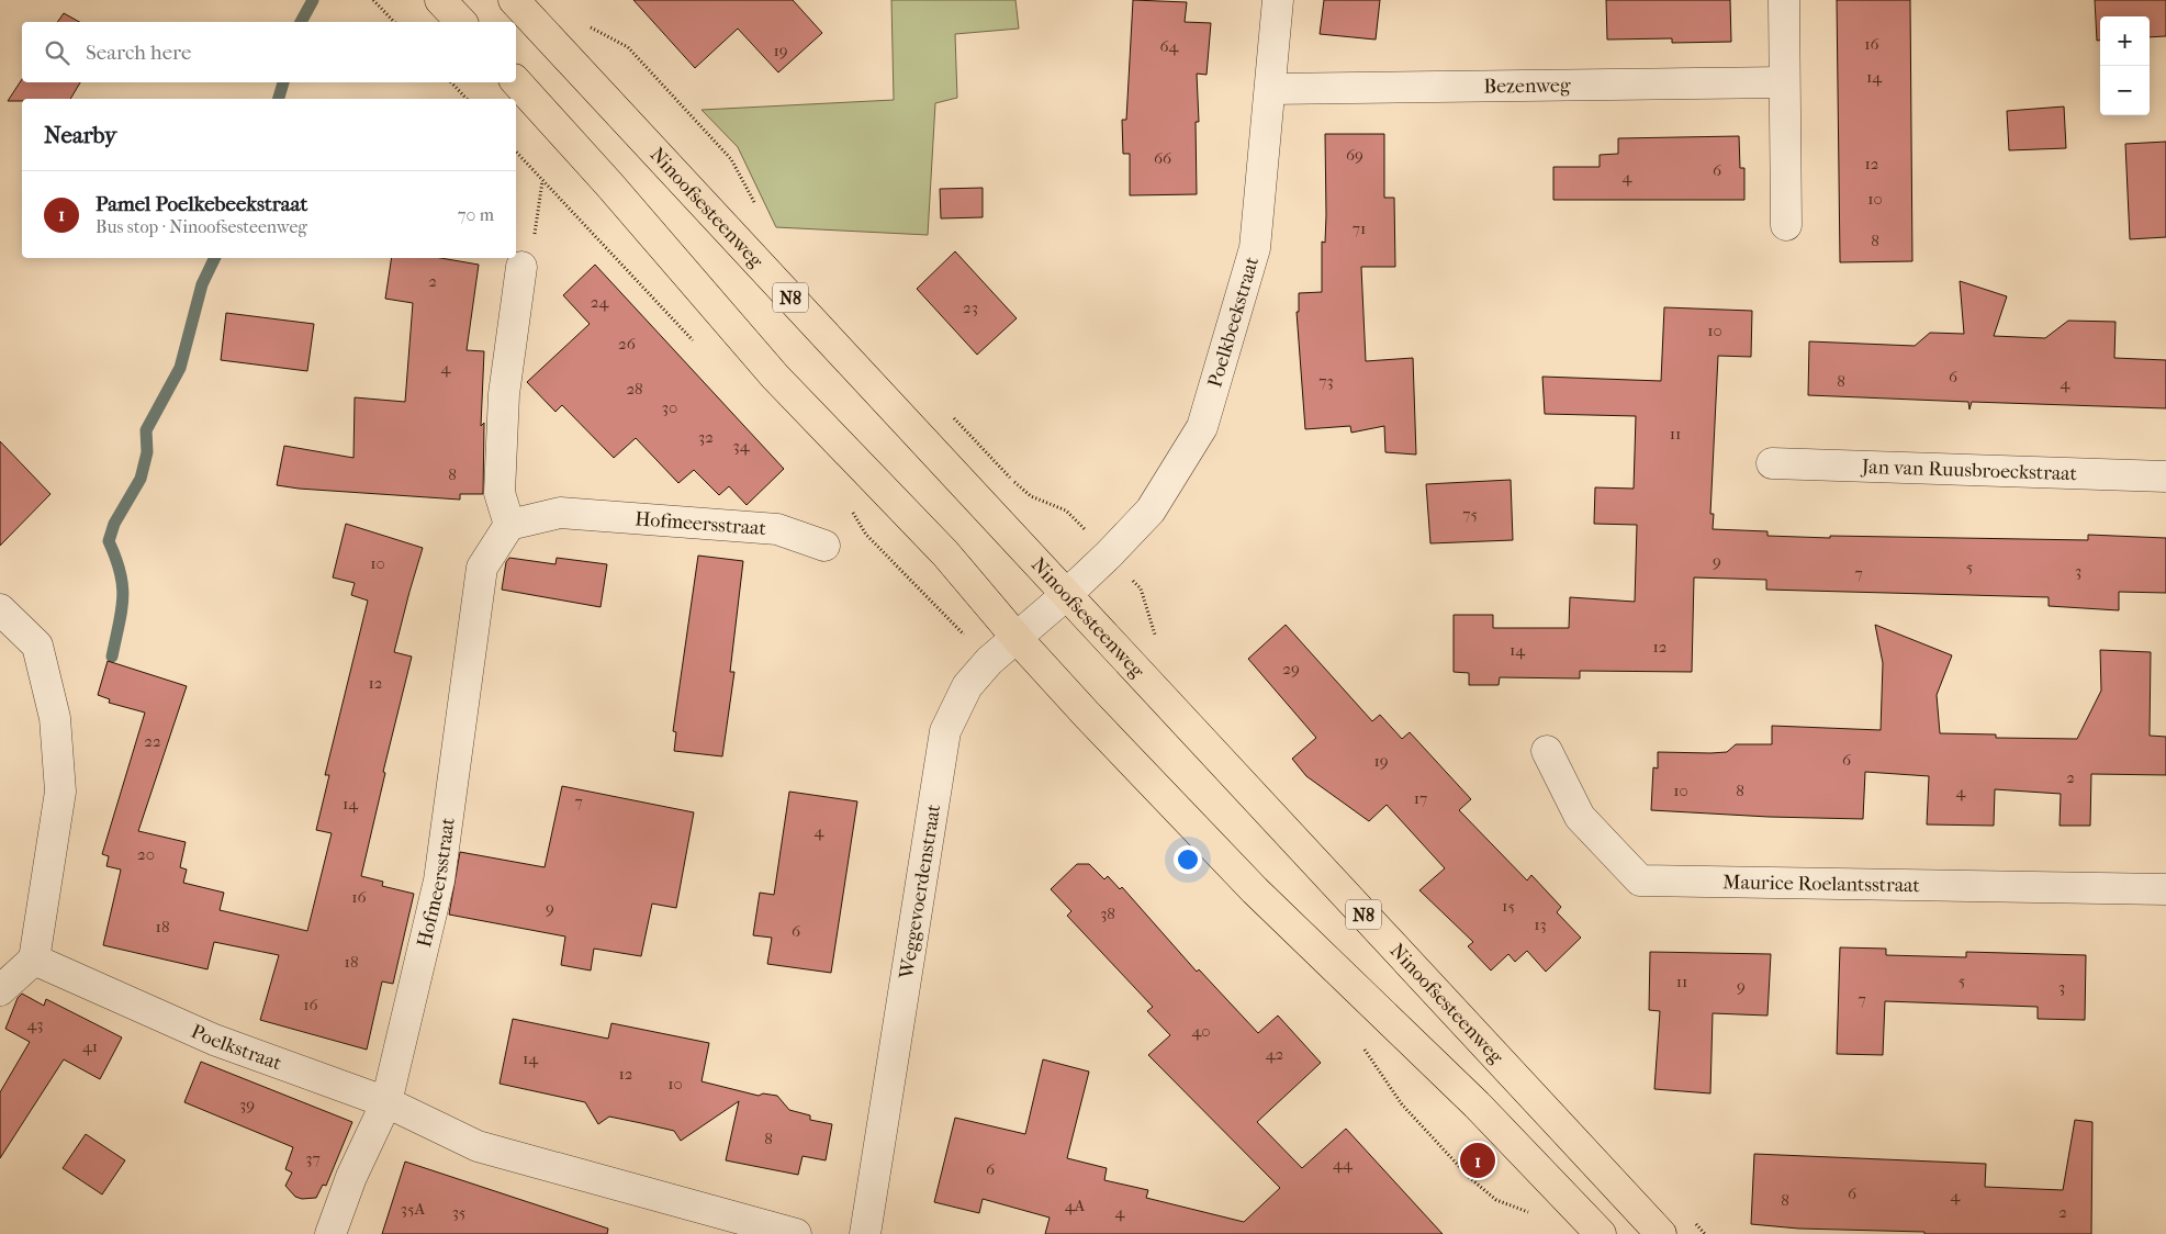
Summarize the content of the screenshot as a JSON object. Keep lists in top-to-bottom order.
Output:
{
  "streets": {
    "main road": ["Ninoofsesteenweg", "N8"],
    "street": [
      "Bezenweg",
      "Poelkbeekstraat",
      "Jan van Ruusbroeckstraat",
      "Hofmeersstraat",
      "Maurice Roelantsstraat",
      "Weggevoerdenstraat",
      "Poelkstraat"
    ]
  },
  "crossings": [
    ["Bezenweg", "Poelkbeekstraat"],
    ["Ninoofsesteenweg", "Poelkbeekstraat"],
    ["Ninoofsesteenweg", "Weggevoerdenstraat"],
    ["Poelkbeekstraat", "Weggevoerdenstraat"],
    ["Hofmeersstraat", "Poelkstraat"]
  ],
  "house_numbers": [
    "16",
    "64",
    "19",
    "14",
    "69",
    "66",
    "12",
    "6",
    "4",
    "10",
    "71",
    "8",
    "2",
    "24",
    "23",
    "10",
    "26",
    "4",
    "6",
    "73",
    "8",
    "4",
    "28",
    "30",
    "11",
    "32",
    "34",
    "8",
    "75",
    "9",
    "10",
    "5",
    "3",
    "7",
    "12",
    "14",
    "29",
    "12",
    "22",
    "6",
    "19",
    "2",
    "10",
    "8",
    "4",
    "17",
    "7",
    "14",
    "4",
    "20",
    "16",
    "15",
    "9",
    "38",
    "13",
    "18",
    "6",
    "18",
    "5",
    "11",
    "9",
    "3",
    "7",
    "16",
    "43",
    "40",
    "41",
    "42",
    "14",
    "12",
    "10",
    "39",
    "8",
    "37",
    "44",
    "6",
    "6",
    "4",
    "8",
    "4A",
    "35A",
    "35",
    "4",
    "2"
  ],
  "page": {
    "map_buttons": ["+", "−"],
    "search": "Search here",
    "heading": "Nearby",
    "list": [
      {
        "mark": "1",
        "name": "Pamel Poelkebeekstraat",
        "note": "Bus stop · Ninoofsesteenweg",
        "value": "70 m"
      }
    ],
    "pins": "1"
  }
}
